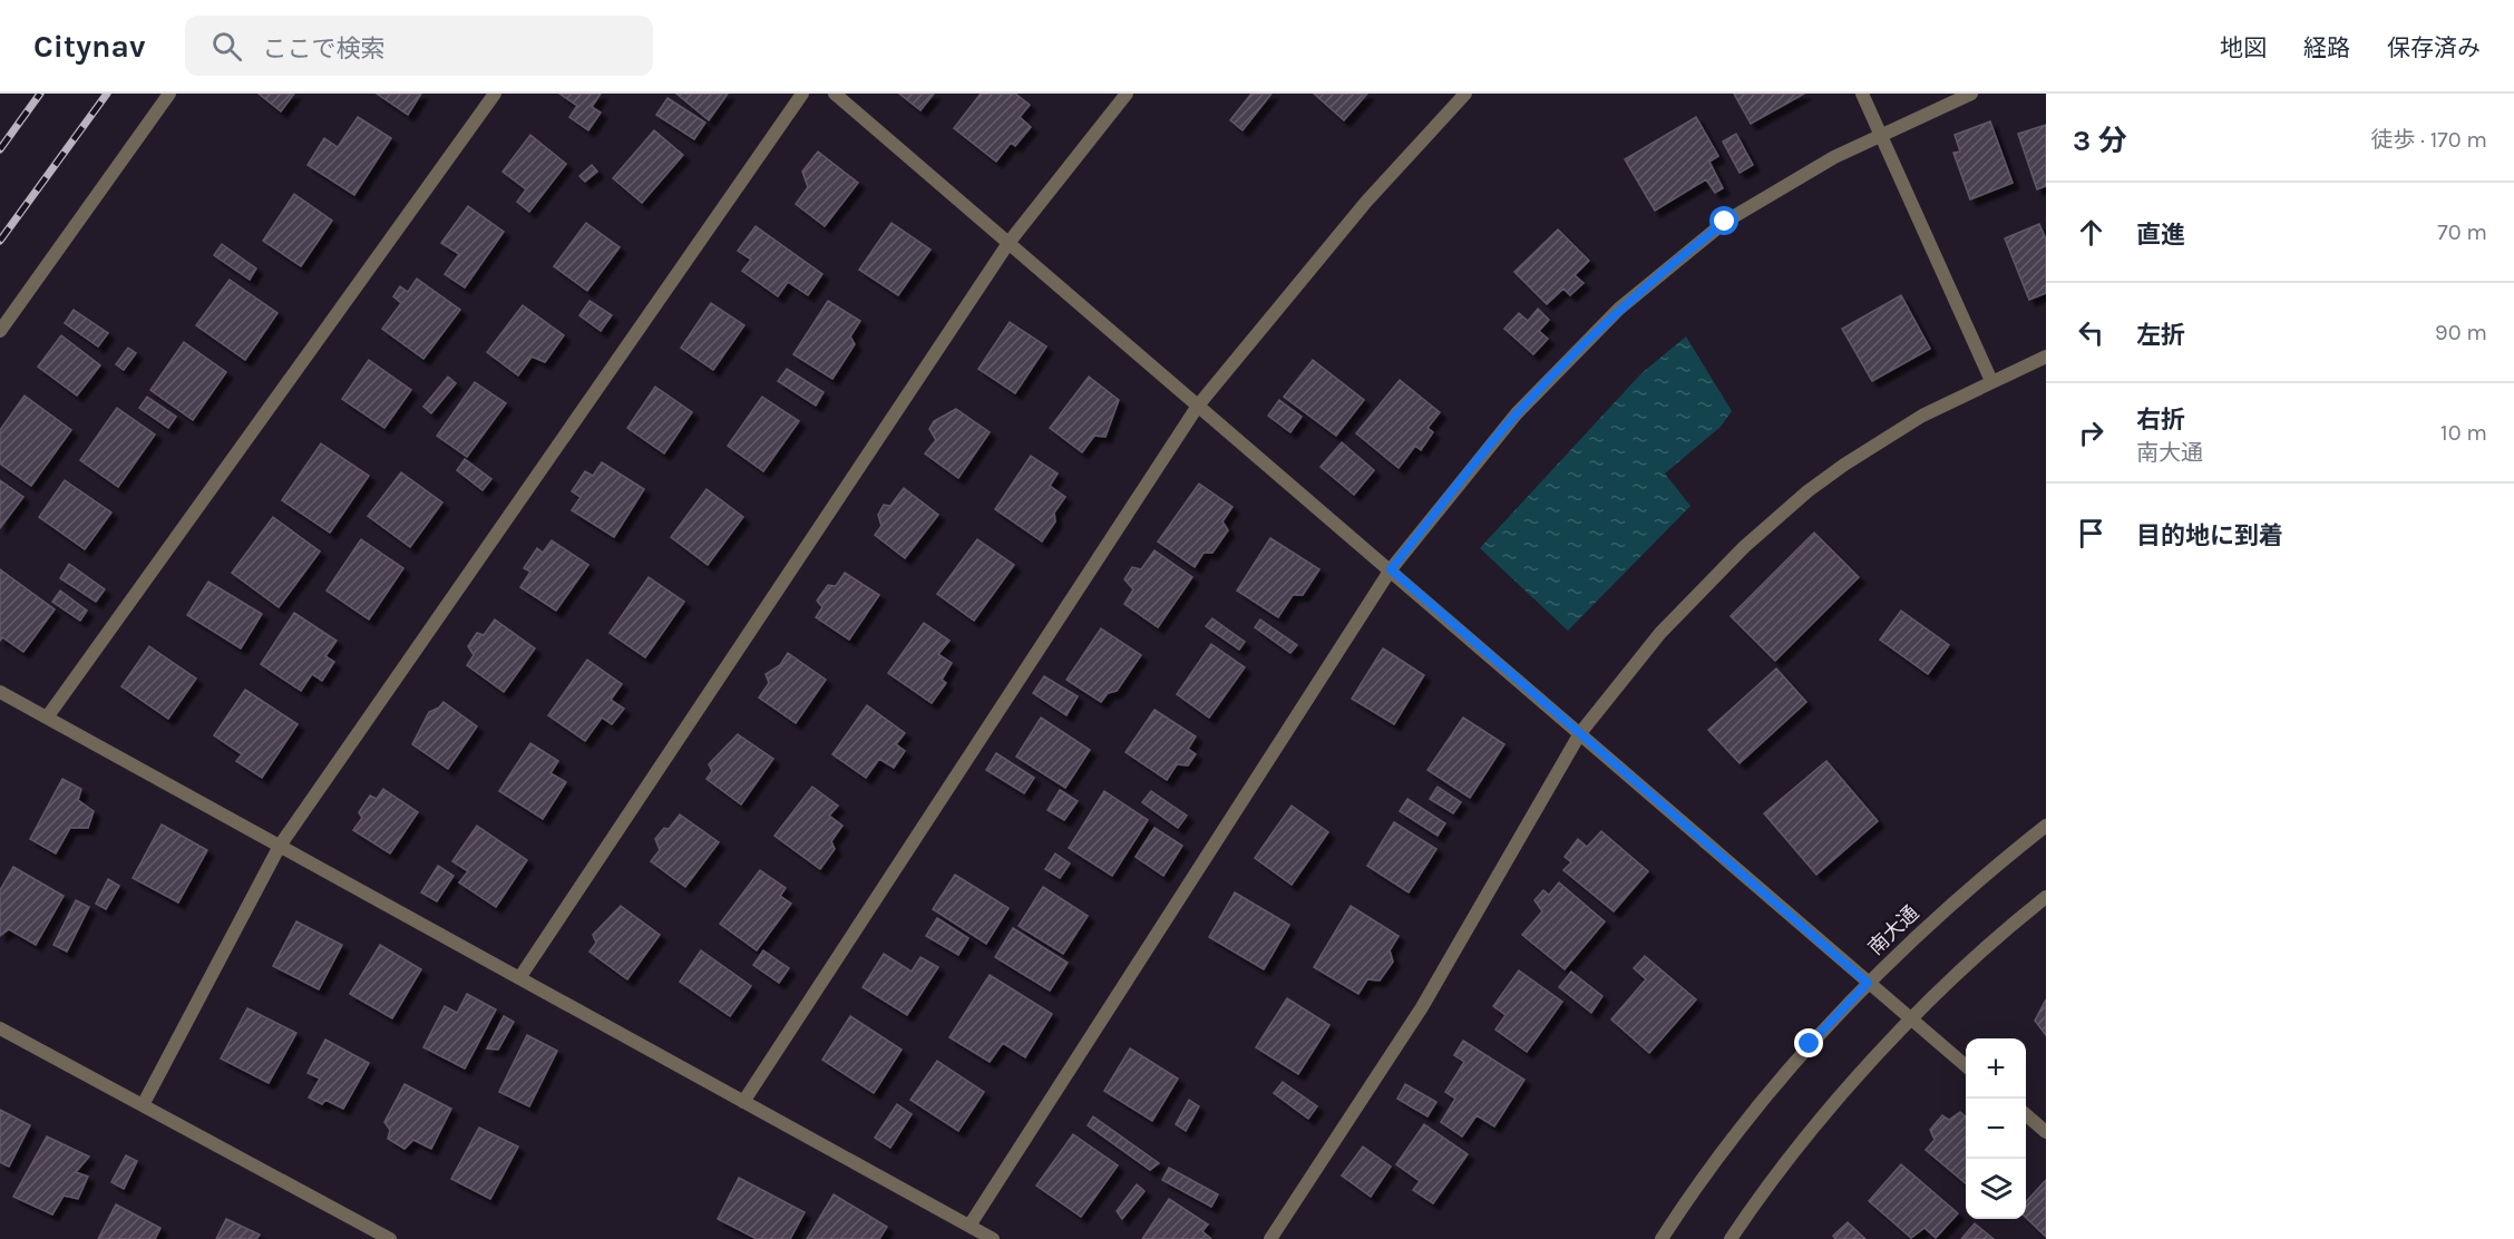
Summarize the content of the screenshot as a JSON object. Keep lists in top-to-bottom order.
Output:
{
  "streets": {
    "street": ["南大通"]
  },
  "page": {
    "header": "Citynav",
    "search": "ここで検索",
    "nav": ["地図", "経路", "保存済み"],
    "heading": ["3 分", "徒歩 · 170 m"],
    "list": [
      ["直進", "70 m"],
      ["左折", "90 m"],
      ["右折", "南大通", "10 m"],
      "目的地に到着"
    ],
    "map_buttons": ["+", "−"]
  }
}
